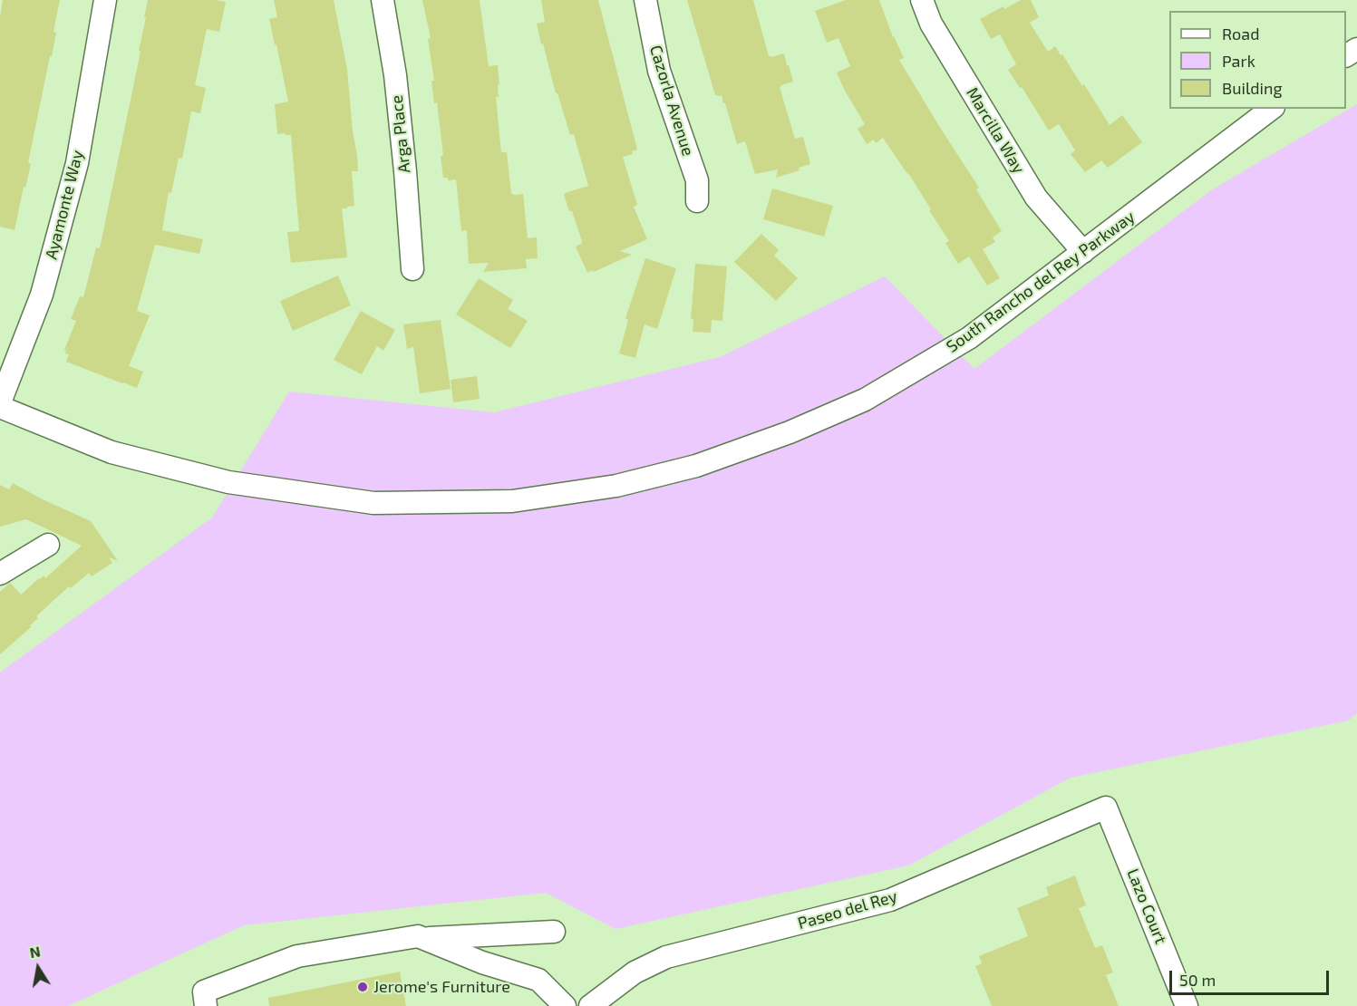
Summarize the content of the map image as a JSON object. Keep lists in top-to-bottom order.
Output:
{
  "streets": {
    "street": [
      "Cazorla Avenue",
      "Marcilla Way",
      "Arga Place",
      "Ayamonte Way",
      "South Rancho del Rey Parkway",
      "Lazo Court",
      "Paseo del Rey"
    ]
  },
  "crossings": [
    ["Marcilla Way", "South Rancho del Rey Parkway"],
    ["Ayamonte Way", "South Rancho del Rey Parkway"],
    ["Lazo Court", "Paseo del Rey"]
  ],
  "places": ["Jerome's Furniture"],
  "legend": ["Road", "Park", "Building"],
  "scale_bar": "50 m",
  "north": "top"
}
